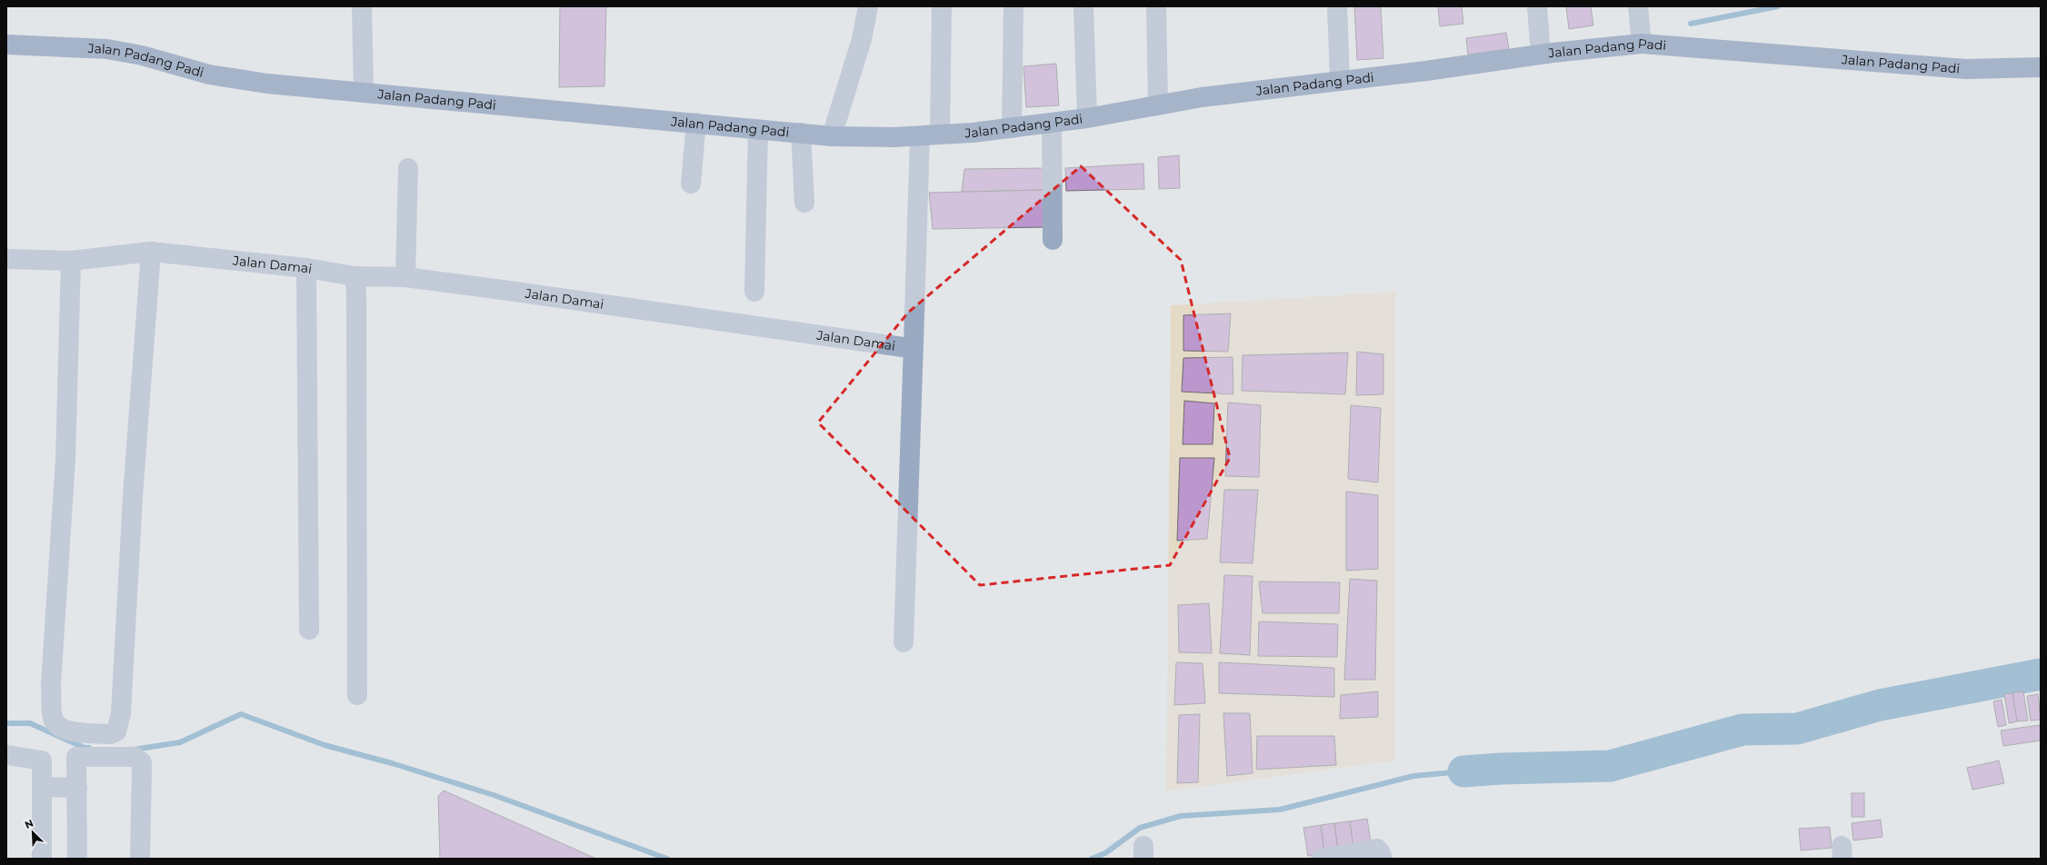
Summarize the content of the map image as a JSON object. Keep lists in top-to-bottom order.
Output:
{
  "streets": {
    "main road": ["Jalan Padang Padi"],
    "street": ["Jalan Damai"]
  },
  "crossings": [
    ["Jalan Padang Padi", "Jalan Damai"]
  ],
  "north": "top left"
}
